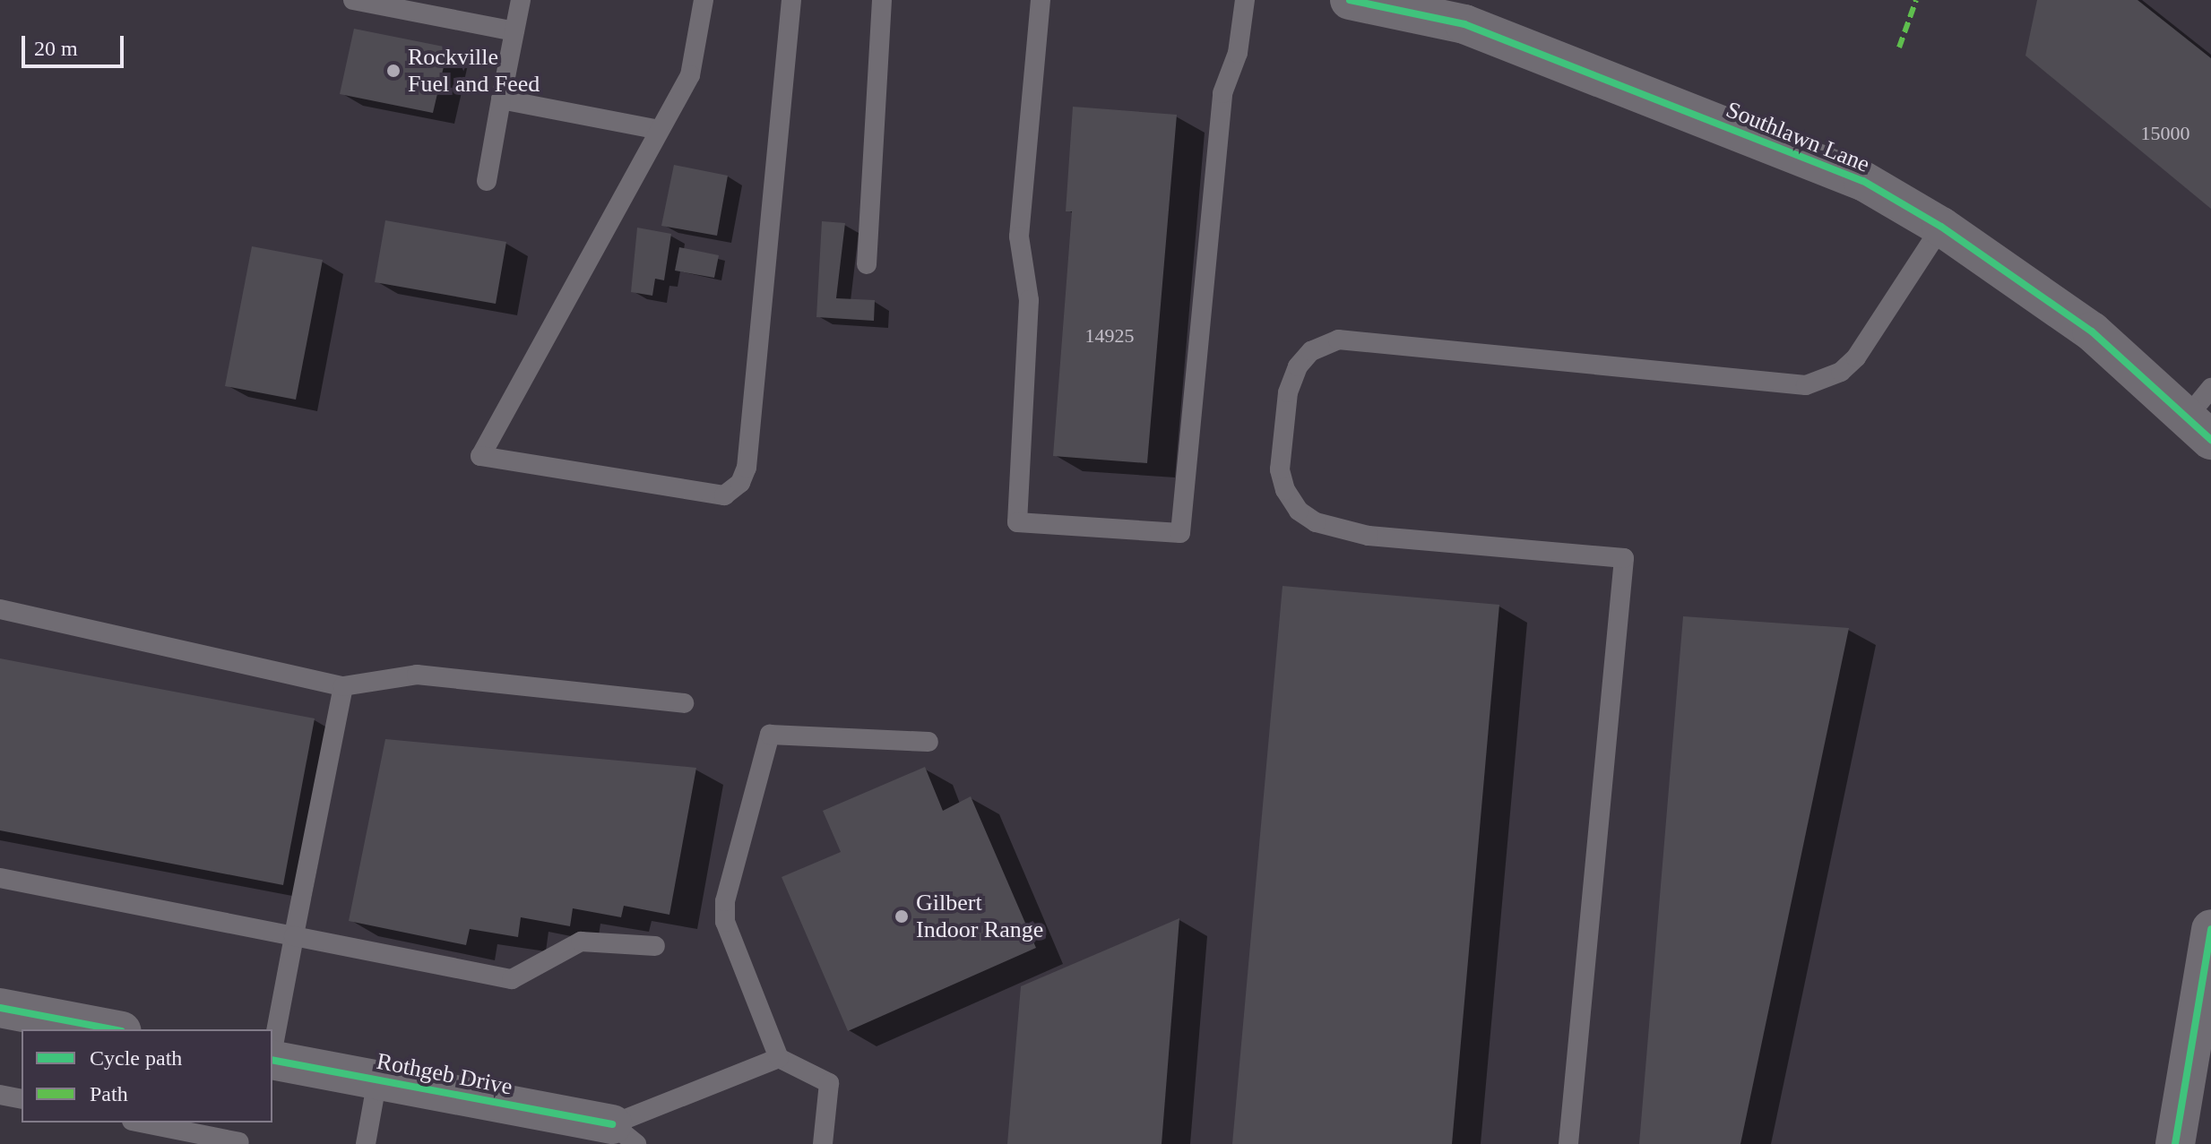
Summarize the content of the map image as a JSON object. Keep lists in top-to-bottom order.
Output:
{
  "streets": {
    "street": ["Southlawn Lane", "Rothgeb Drive"]
  },
  "places": ["Rockville Fuel and Feed", "Gilbert Indoor Range"],
  "house_numbers": ["15000", "14925"],
  "legend": ["Cycle path", "Path"],
  "scale_bar": "20 m"
}
